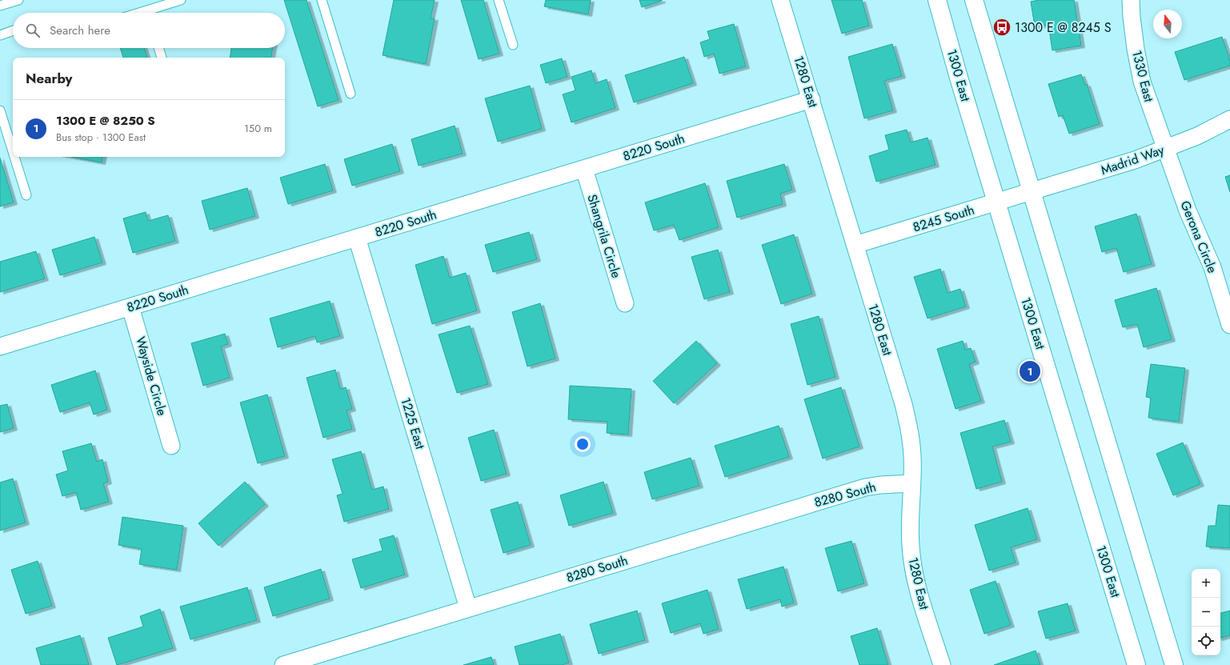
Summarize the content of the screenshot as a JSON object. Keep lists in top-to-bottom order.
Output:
{
  "streets": {
    "main road": ["1300 East"],
    "street": [
      "1330 East",
      "1280 East",
      "8220 South",
      "Madrid Way",
      "8245 South",
      "Shangrila Circle",
      "Gerona Circle",
      "Wayside Circle",
      "1225 East",
      "8280 South"
    ]
  },
  "crossings": [
    ["1300 East", "8245 South"],
    ["1330 East", "Madrid Way"],
    ["1330 East", "Gerona Circle"],
    ["1280 East", "8220 South"],
    ["1280 East", "8245 South"],
    ["1280 East", "8280 South"],
    ["8220 South", "Shangrila Circle"],
    ["8220 South", "Wayside Circle"],
    ["8220 South", "1225 East"],
    ["Madrid Way", "8245 South"],
    ["Madrid Way", "Gerona Circle"],
    ["1225 East", "8280 South"]
  ],
  "places": {
    "bus stop": ["1300 E @ 8245 S"]
  },
  "north": "top",
  "page": {
    "search": "Search here",
    "heading": "Nearby",
    "list": [
      {
        "mark": "1",
        "name": "1300 E @ 8250 S",
        "note": "Bus stop · 1300 East",
        "value": "150 m"
      }
    ],
    "pins": "1",
    "map_buttons": ["+", "−"]
  }
}
